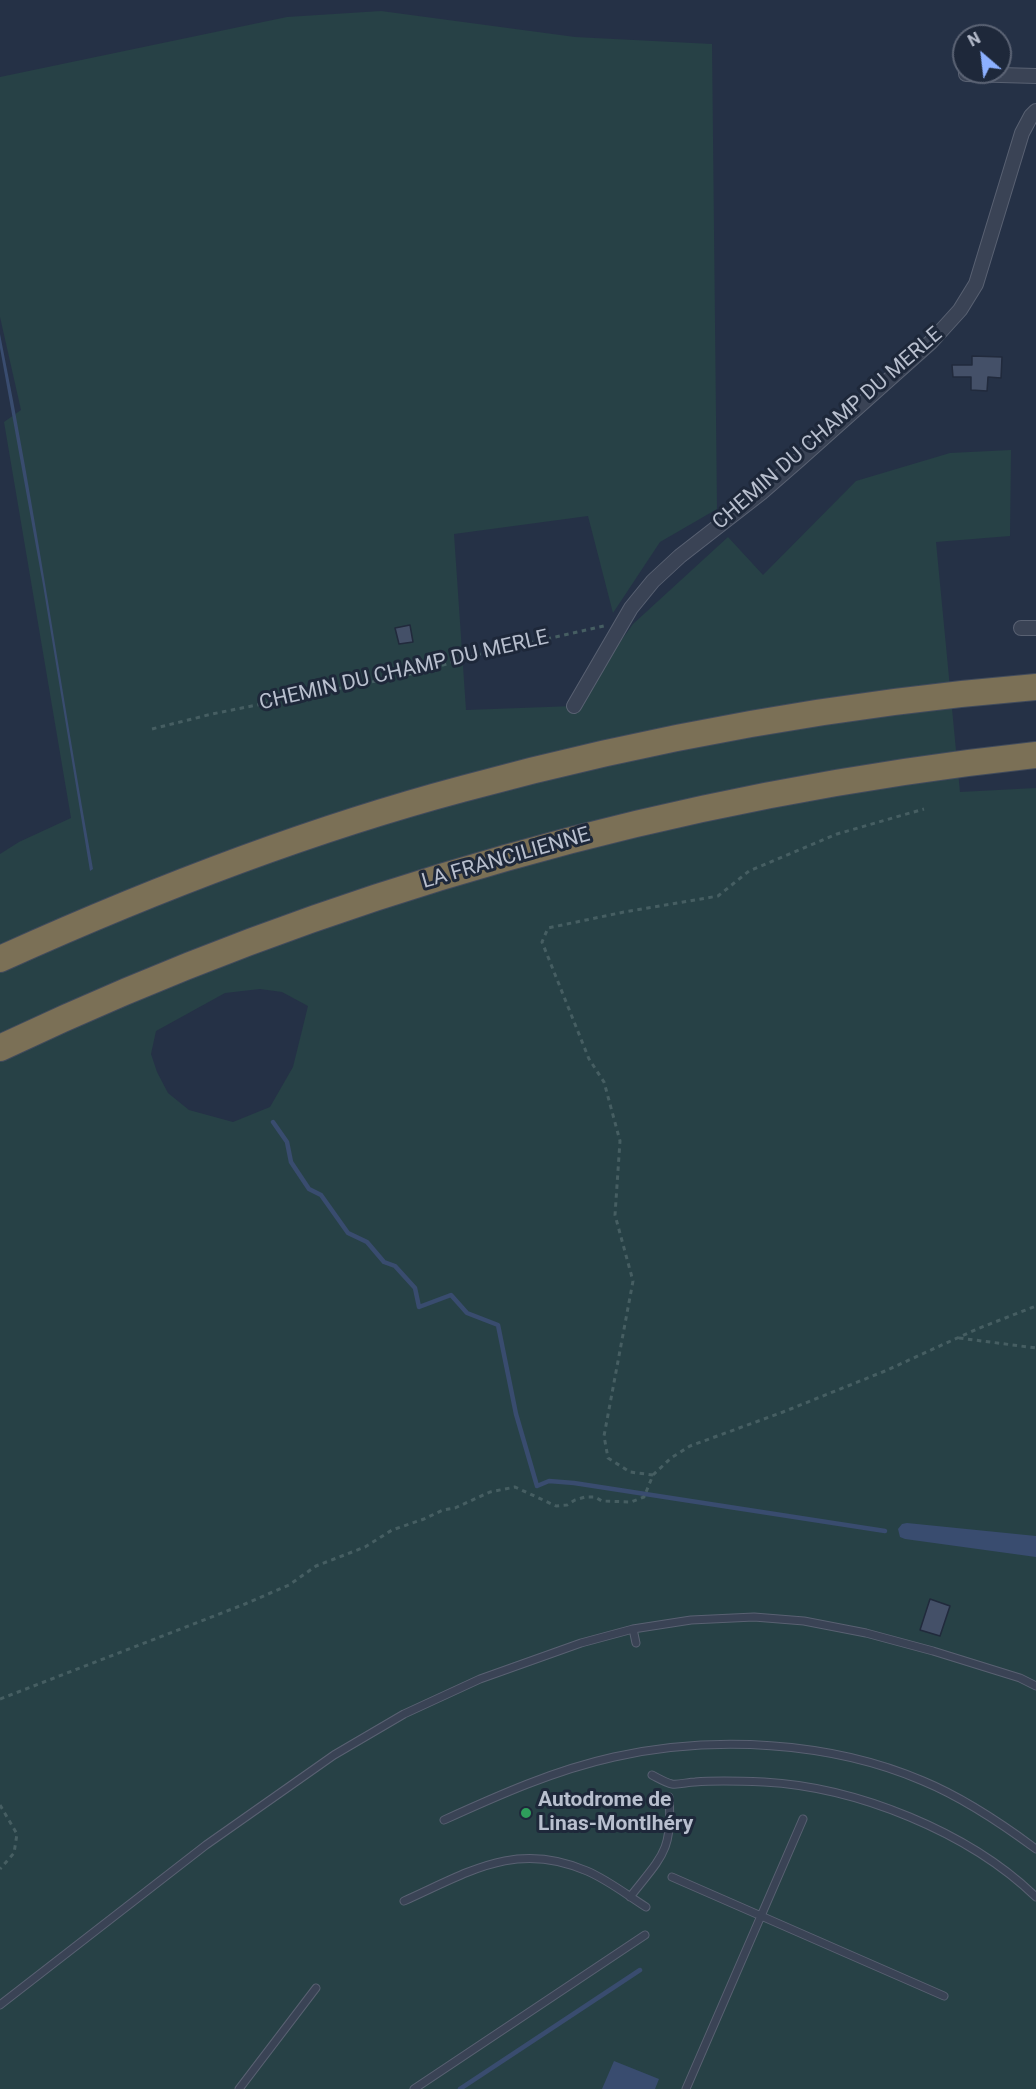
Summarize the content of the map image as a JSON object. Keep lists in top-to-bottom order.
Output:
{
  "streets": {
    "highway": ["LA FRANCILIENNE"],
    "street": ["CHEMIN DU CHAMP DU MERLE"]
  },
  "places": ["Autodrome de Linas-Montlhéry"],
  "north": "top left"
}
